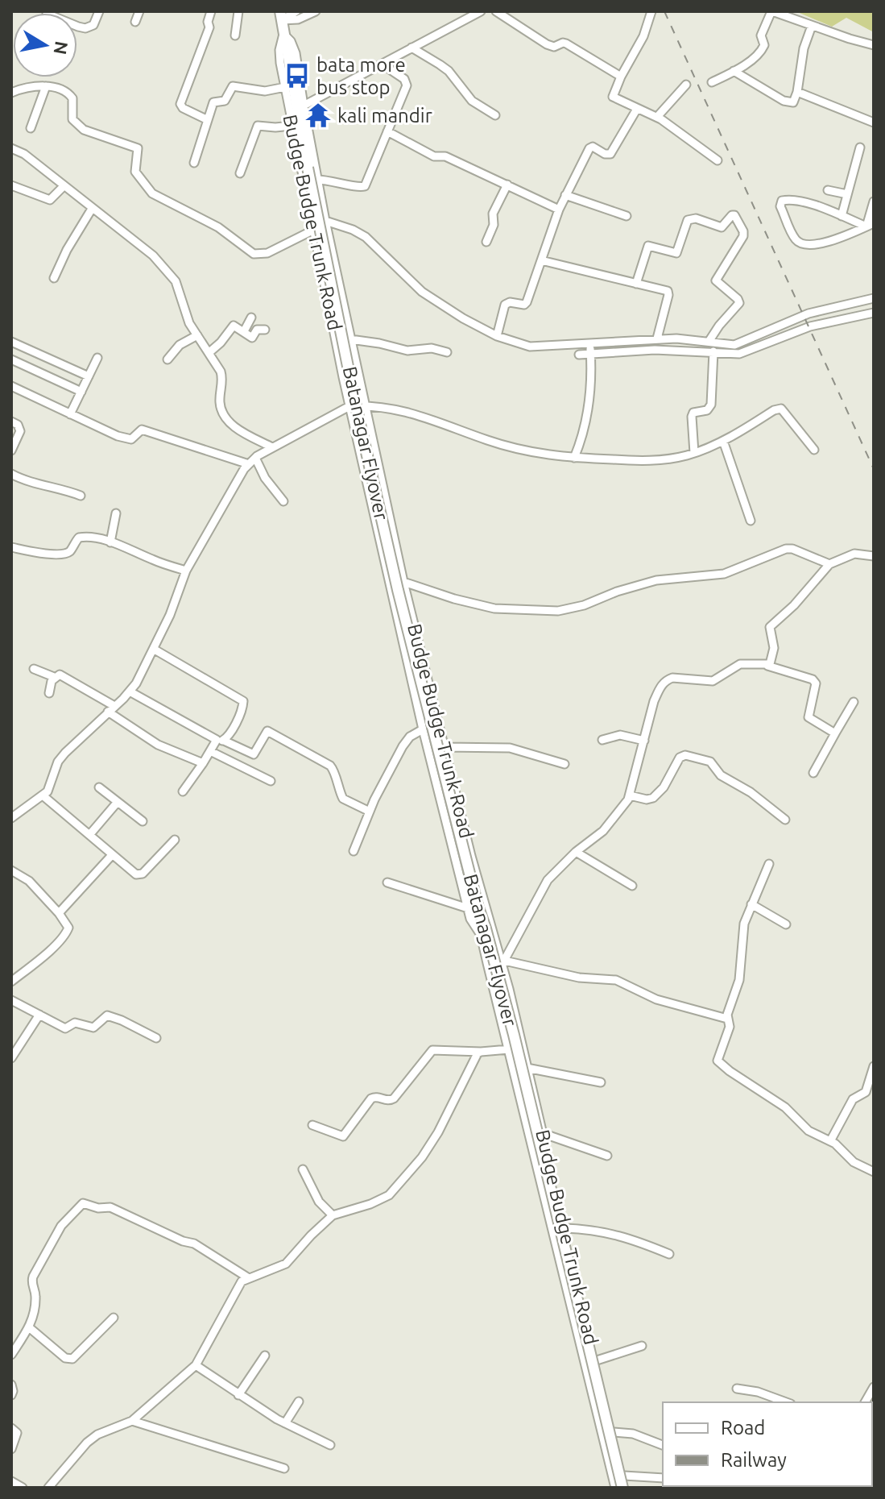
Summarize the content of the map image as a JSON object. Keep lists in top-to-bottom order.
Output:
{
  "streets": {
    "main road": ["Batanagar Flyover"],
    "street": ["Budge Budge Trunk Road"]
  },
  "crossings": [
    ["Budge Budge Trunk Road", "Batanagar Flyover"]
  ],
  "places": {
    "bus stop": ["bata more bus stop"],
    "temple": ["kali mandir"]
  },
  "legend": ["Road", "Railway"],
  "north": "right"
}
